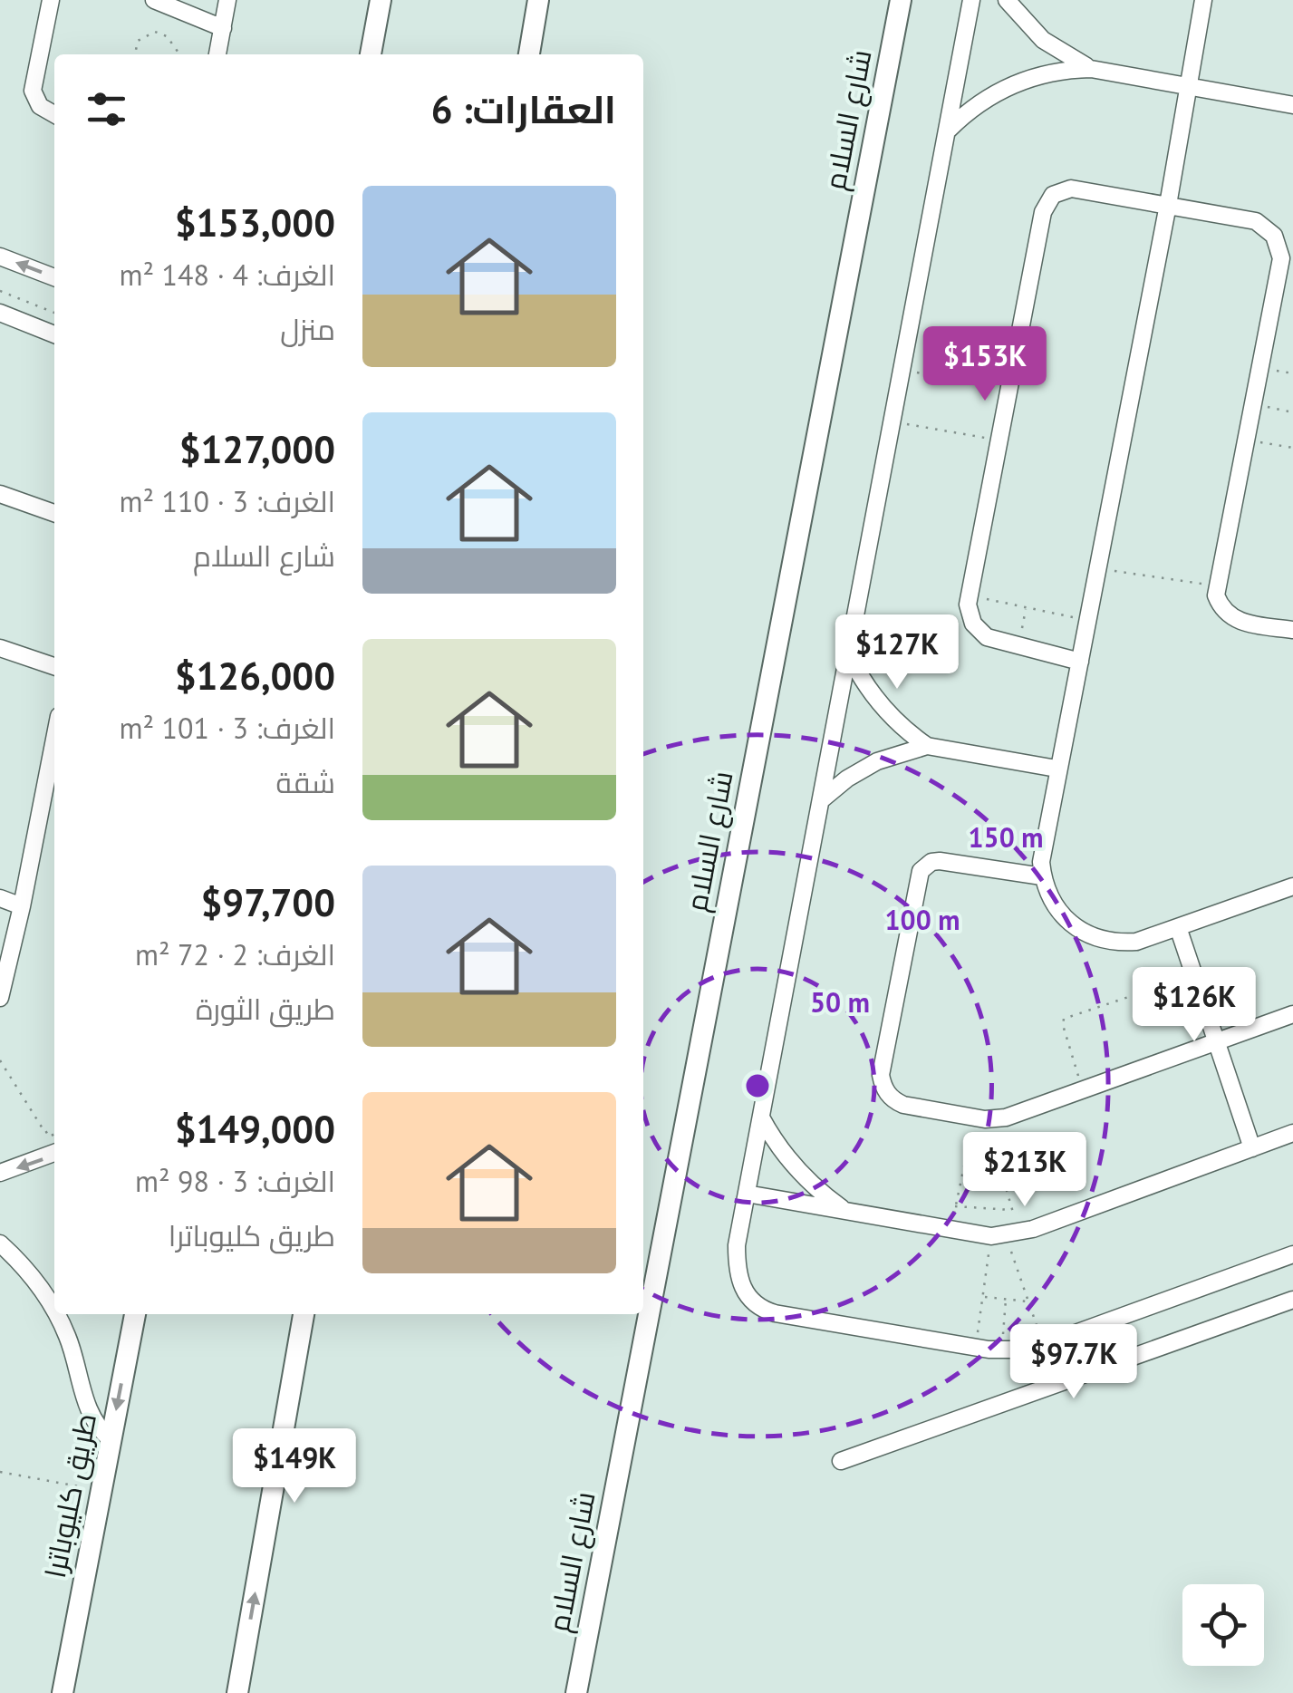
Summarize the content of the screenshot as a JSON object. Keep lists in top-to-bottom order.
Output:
{
  "streets": {
    "main road": ["شارع السلام", "طريق كليوباترا"]
  },
  "page": {
    "heading": "العقارات: 6",
    "list": [
      {
        "name": "$153,000",
        "note": "الغرف: 4 · 148 m² · منزل"
      },
      {
        "name": "$127,000",
        "note": "الغرف: 3 · 110 m² · شارع السلام"
      },
      {
        "name": "$126,000",
        "note": "الغرف: 3 · 101 m² · شقة"
      },
      {
        "name": "$97,700",
        "note": "الغرف: 2 · 72 m² · طريق الثورة"
      },
      {
        "name": "$149,000",
        "note": "الغرف: 3 · 98 m² · طريق كليوباترا"
      }
    ],
    "price": [
      "$153K",
      "$127K",
      "$126K",
      "$213K",
      "$97.7K",
      "$149K"
    ]
  },
  "rings": ["150 m", "100 m", "50 m"]
}
